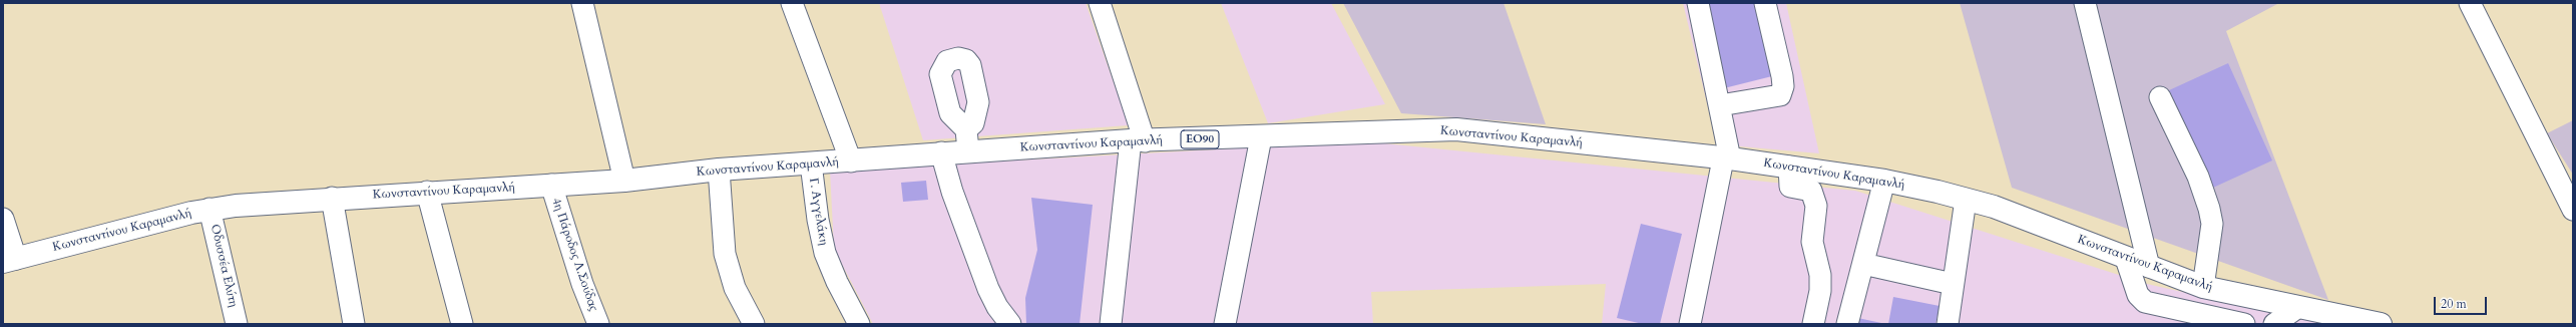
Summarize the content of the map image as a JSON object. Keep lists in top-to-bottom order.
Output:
{
  "streets": {
    "main road": ["Κωνσταντίνου Καραμανλή", "ΕΟ90"],
    "street": ["Γ. Αγγελάκη", "4η Πάροδος Λ.Σούδας", "Οδυσσέα Ελύτη"]
  },
  "crossings": [
    ["Κωνσταντίνου Καραμανλή", "Γ. Αγγελάκη"],
    ["Κωνσταντίνου Καραμανλή", "4η Πάροδος Λ.Σούδας"],
    ["Κωνσταντίνου Καραμανλή", "Οδυσσέα Ελύτη"]
  ],
  "scale_bar": "20 m"
}
